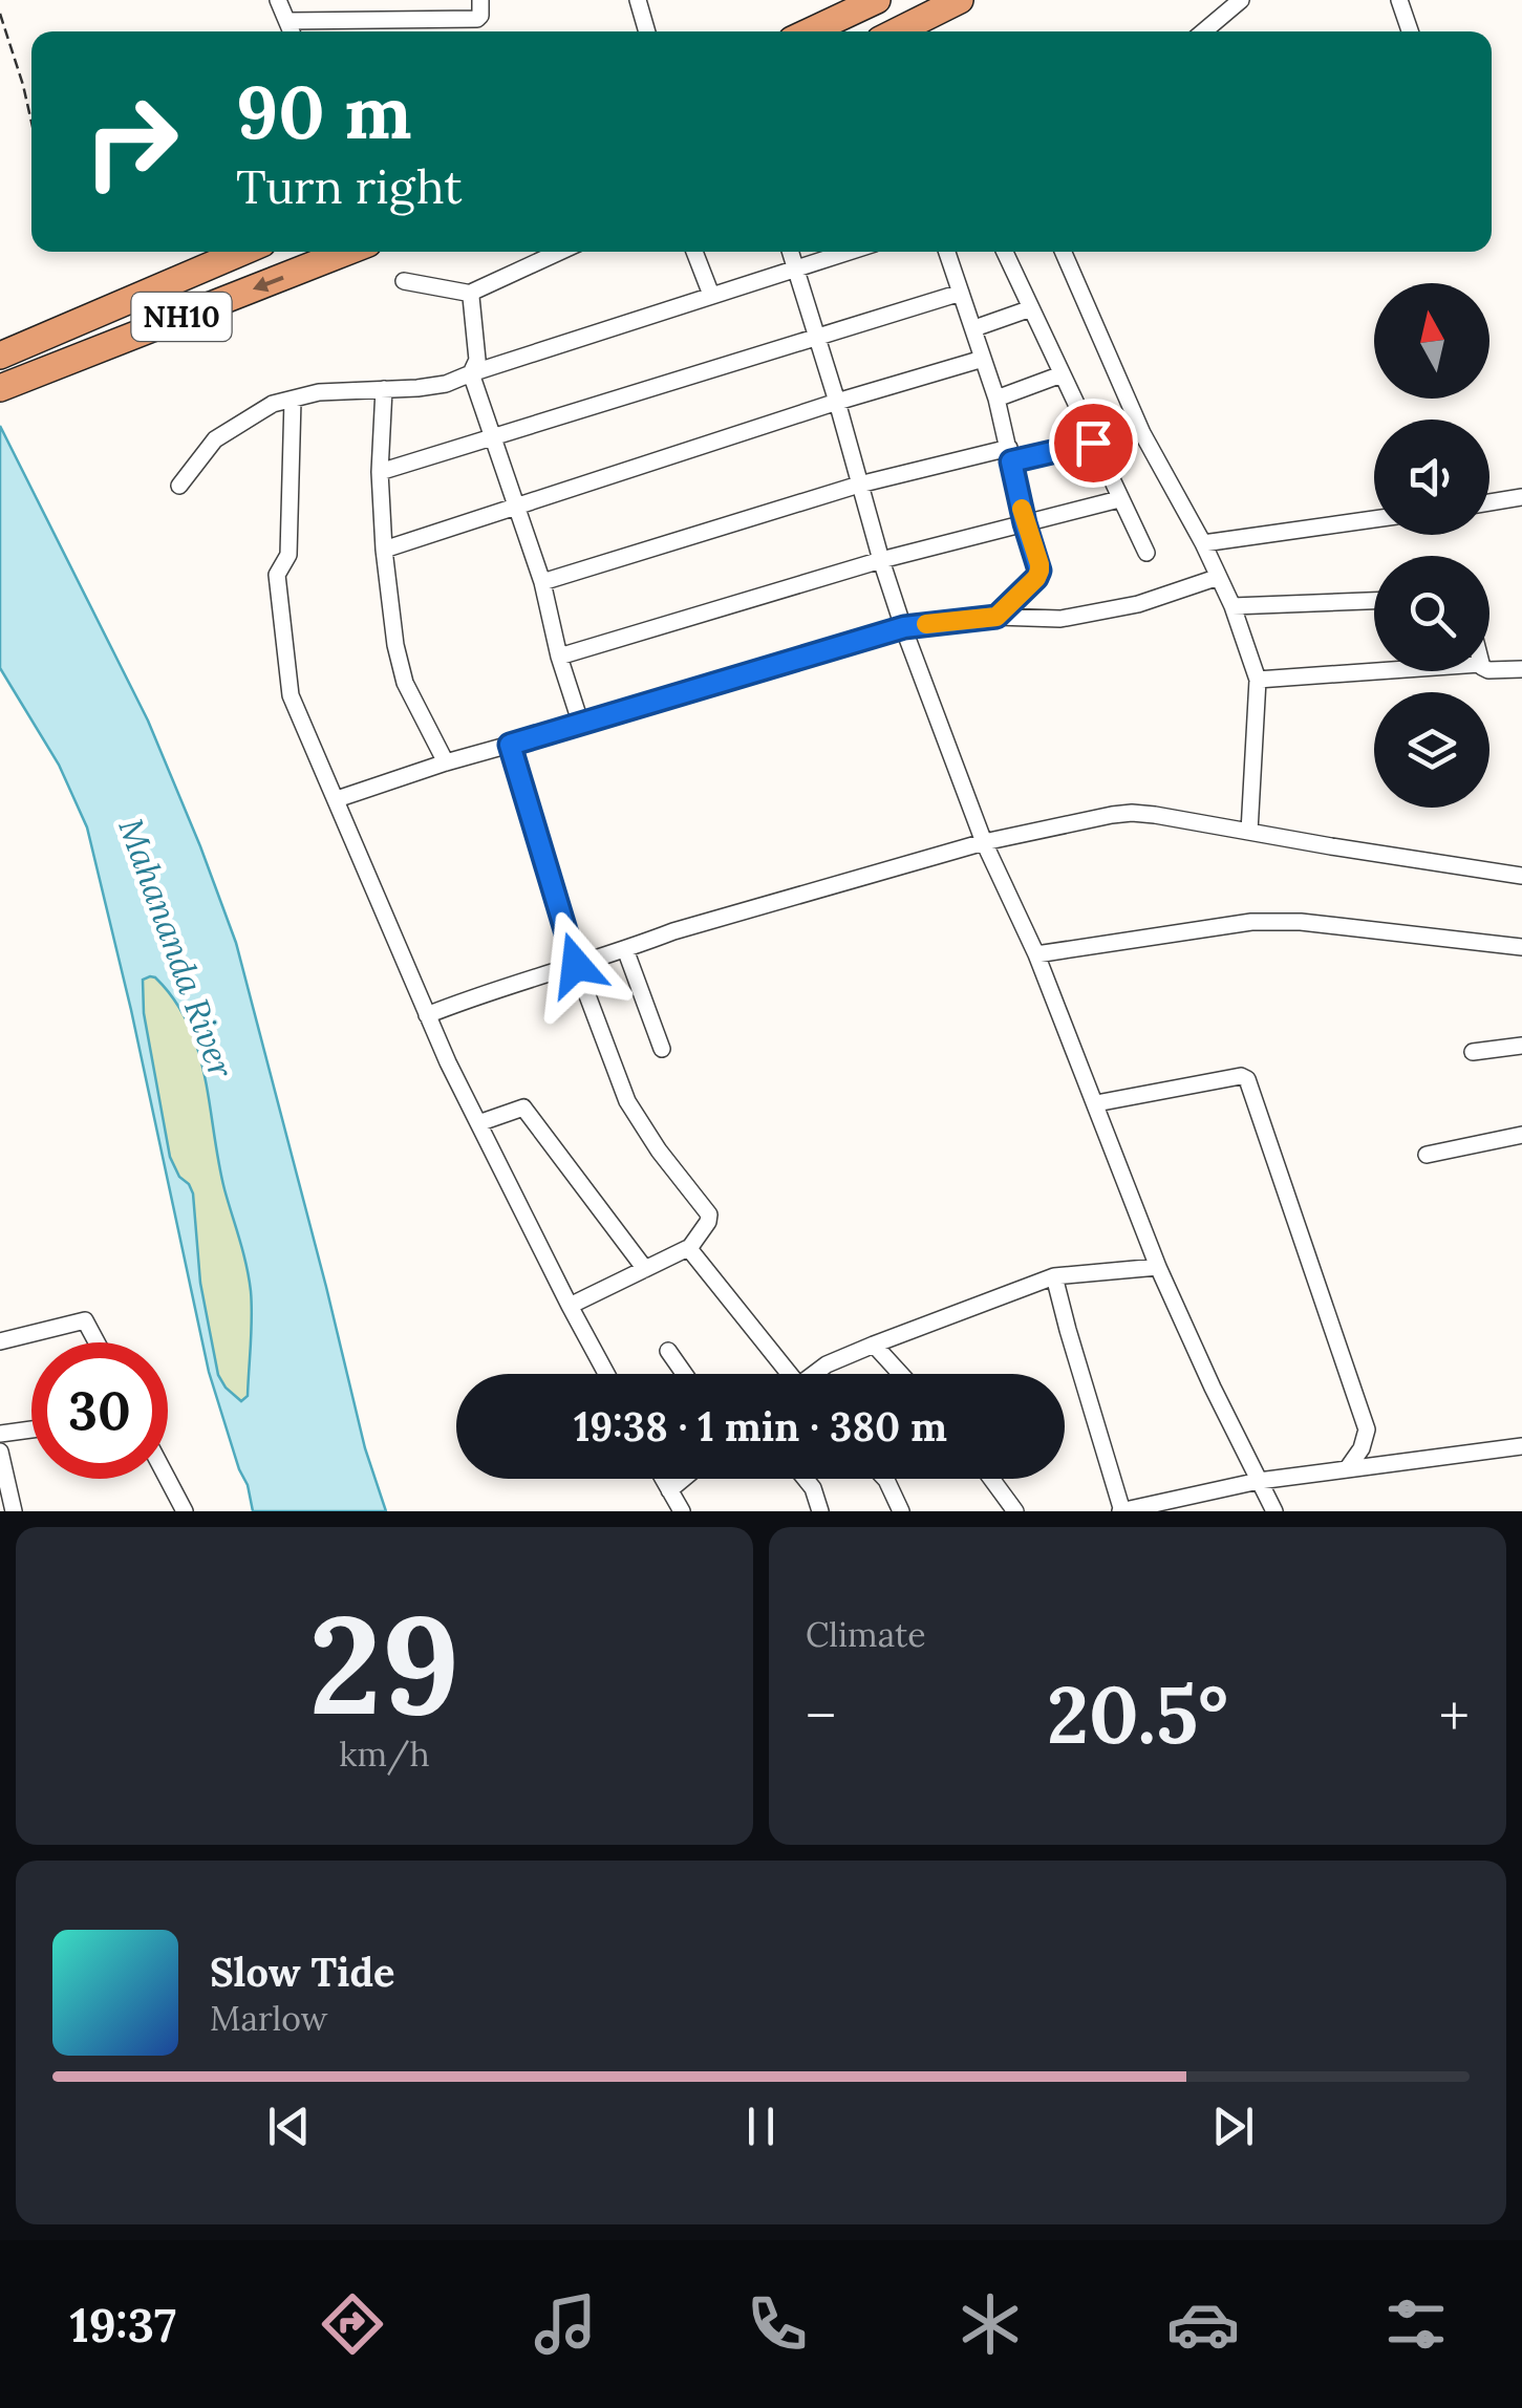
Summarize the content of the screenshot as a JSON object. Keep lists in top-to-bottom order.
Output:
{
  "streets": {
    "highway": ["NH10"]
  },
  "water": ["Mahananda River"],
  "north": "top",
  "page": {
    "turn": ["90 m", "Turn right"],
    "limit": "30",
    "trip": "19:38 · 1 min · 380 m",
    "tile": [
      ["29", "km/h"],
      "Climate"
    ],
    "heat": ["−", "20.5°", "+"],
    "song": ["Slow Tide", "Marlow"],
    "tabs": "19:37"
  }
}
